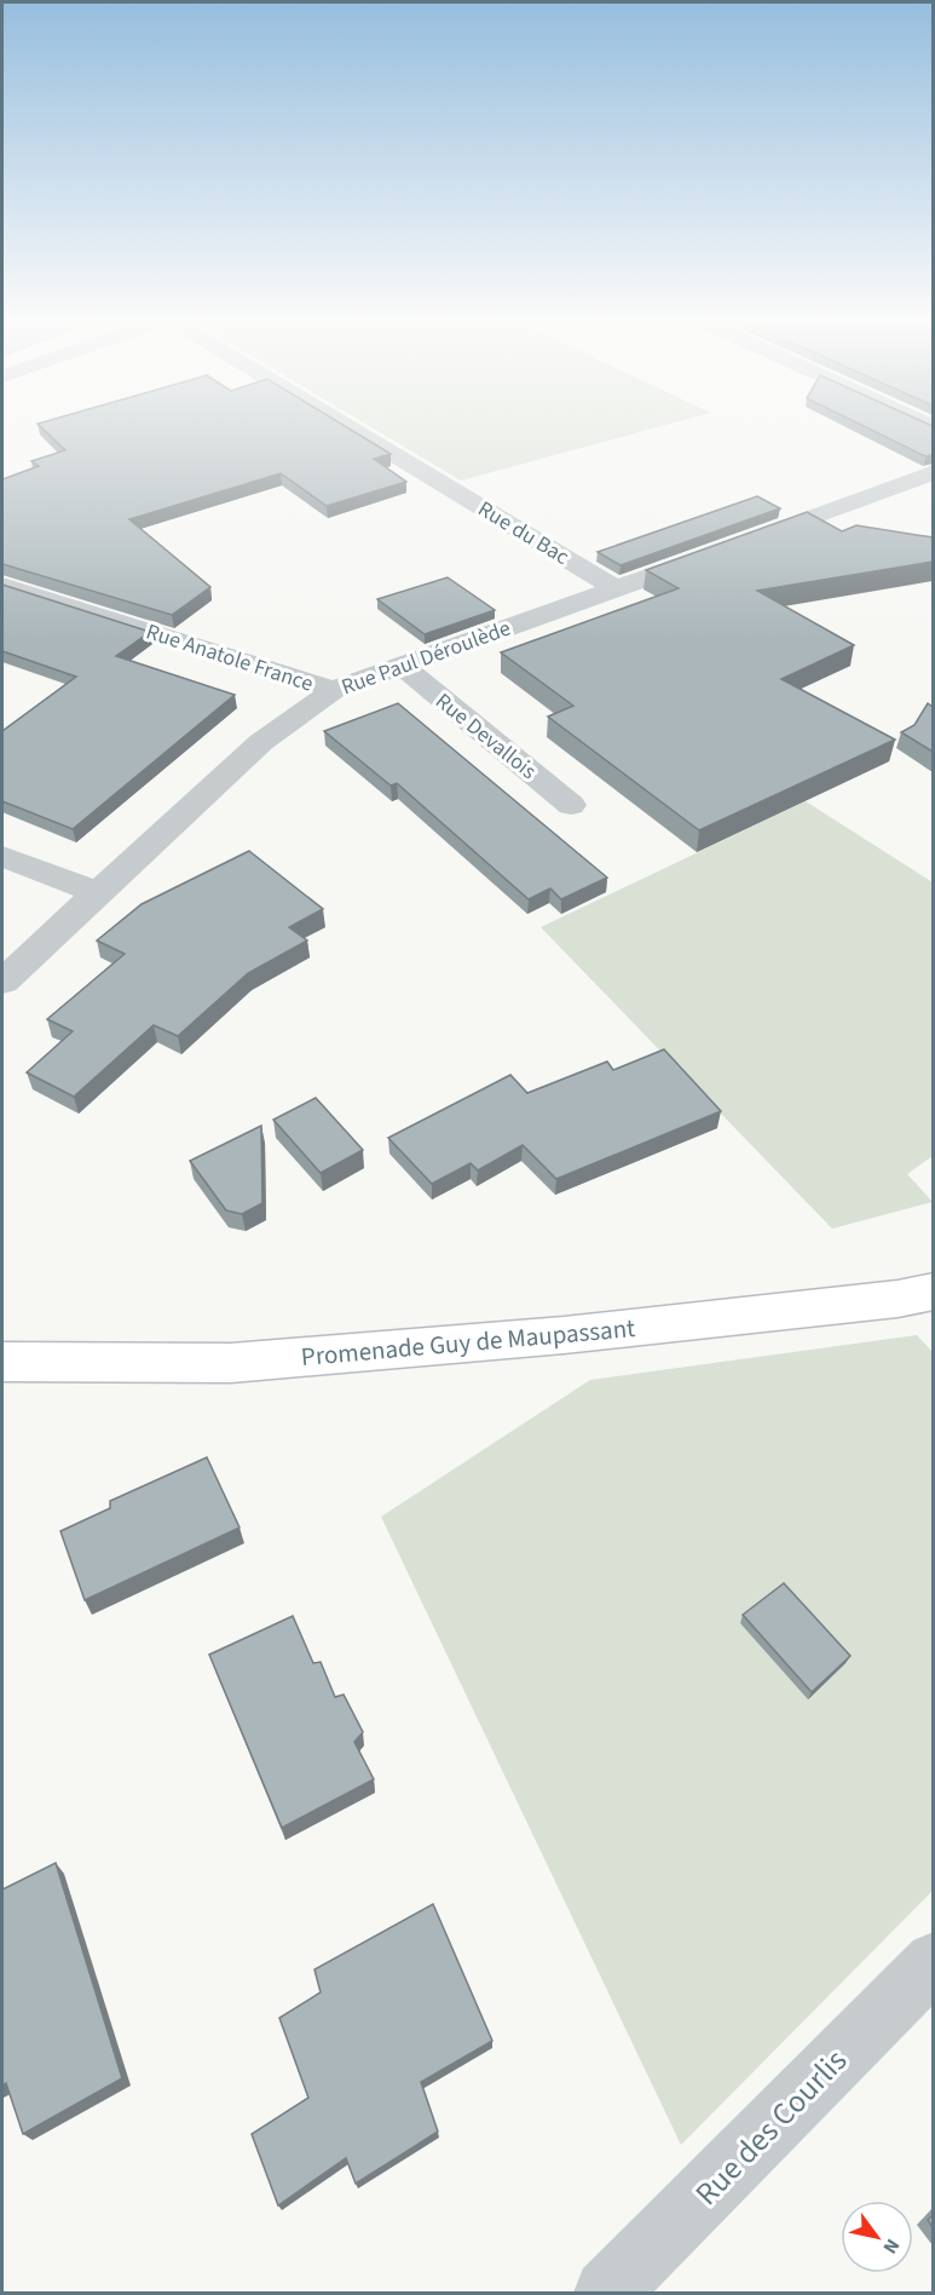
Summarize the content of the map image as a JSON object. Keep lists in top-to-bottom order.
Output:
{
  "streets": {
    "street": [
      "Rue du Bac",
      "Rue Anatole France",
      "Rue Paul Déroulède",
      "Rue Devallois",
      "Promenade Guy de Maupassant",
      "Rue des Courlis"
    ]
  },
  "crossings": [
    ["Rue du Bac", "Rue Paul Déroulède"],
    ["Rue Anatole France", "Rue Paul Déroulède"],
    ["Rue Paul Déroulède", "Rue Devallois"]
  ],
  "north": "bottom right"
}
